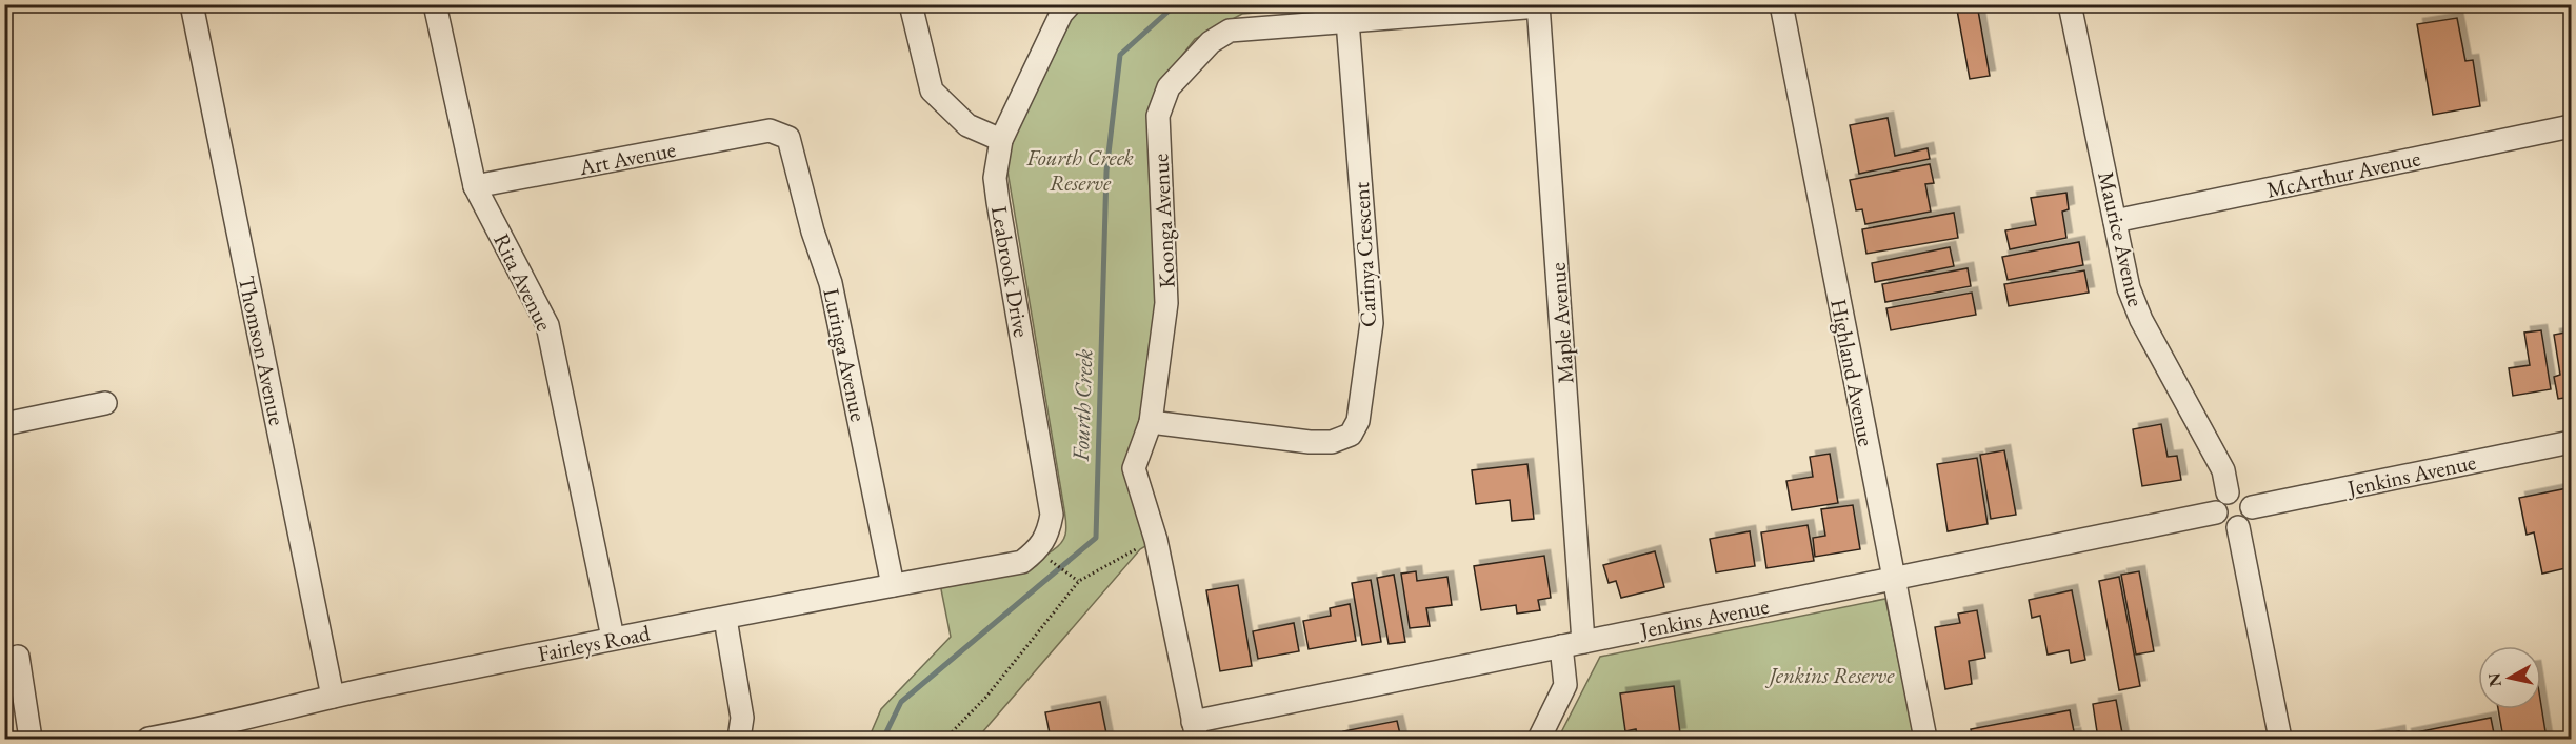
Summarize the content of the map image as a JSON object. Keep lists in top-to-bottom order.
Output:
{
  "streets": {
    "street": [
      "Art Avenue",
      "McArthur Avenue",
      "Koonga Avenue",
      "Maurice Avenue",
      "Carinya Crescent",
      "Leabrook Drive",
      "Rita Avenue",
      "Maple Avenue",
      "Thomson Avenue",
      "Luringa Avenue",
      "Highland Avenue",
      "Jenkins Avenue",
      "Fairleys Road"
    ]
  },
  "crossings": [
    ["Art Avenue", "Rita Avenue"],
    ["Art Avenue", "Luringa Avenue"],
    ["McArthur Avenue", "Maurice Avenue"],
    ["Koonga Avenue", "Carinya Crescent"],
    ["Koonga Avenue", "Maple Avenue"],
    ["Koonga Avenue", "Jenkins Avenue"],
    ["Maurice Avenue", "Jenkins Avenue"],
    ["Leabrook Drive", "Fairleys Road"],
    ["Rita Avenue", "Fairleys Road"],
    ["Maple Avenue", "Jenkins Avenue"],
    ["Thomson Avenue", "Fairleys Road"],
    ["Luringa Avenue", "Fairleys Road"],
    ["Highland Avenue", "Jenkins Avenue"]
  ],
  "water": ["Fourth Creek"],
  "parks": ["Fourth Creek Reserve", "Jenkins Reserve"],
  "north": "left"
}
